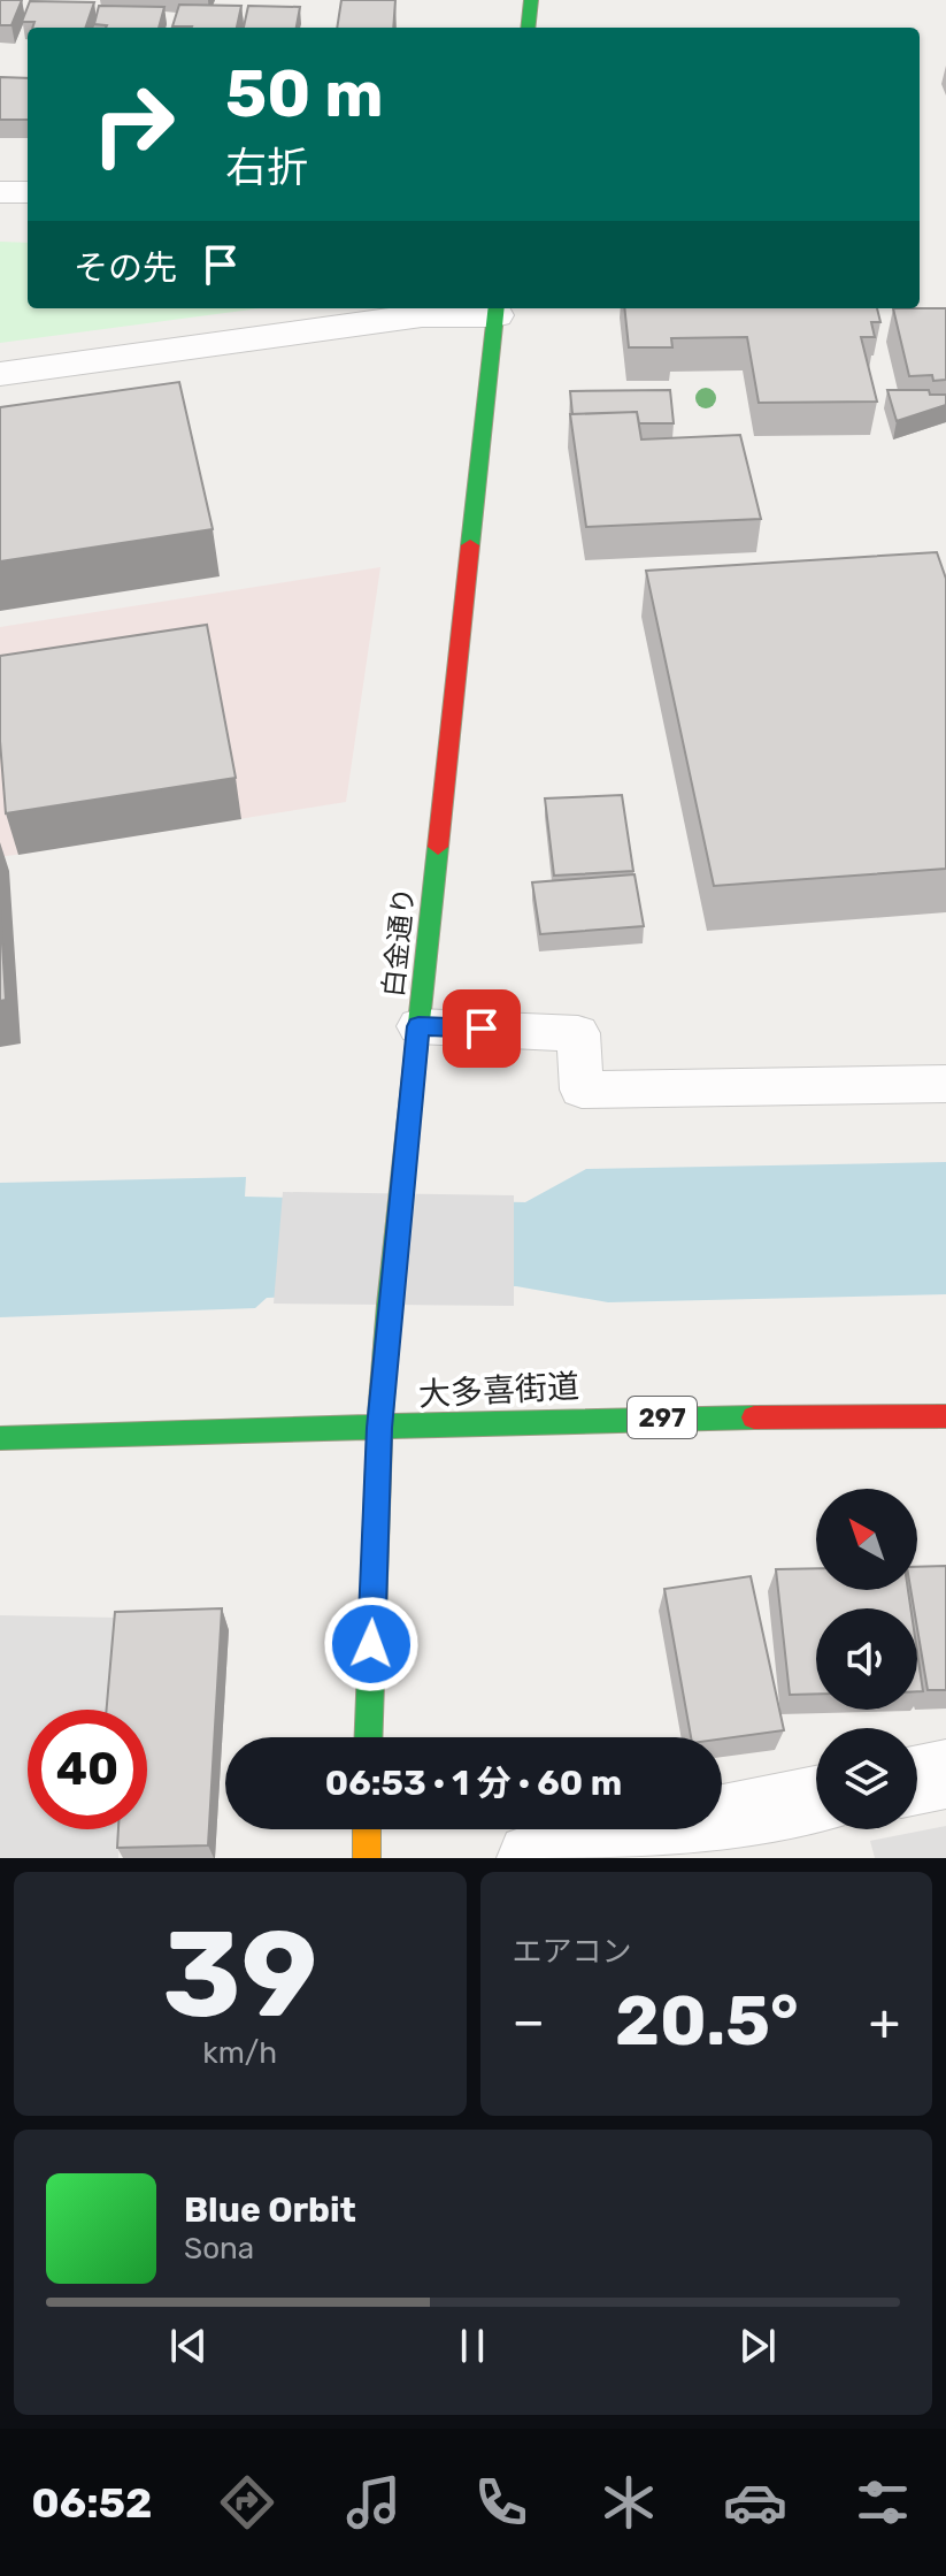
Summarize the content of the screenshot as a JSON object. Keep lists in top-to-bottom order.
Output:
{
  "streets": {
    "main road": ["白金通り", "大多喜街道", "297"]
  },
  "crossings": [
    ["白金通り", "大多喜街道"]
  ],
  "north": "top left",
  "page": {
    "turn": ["50 m", "右折"],
    "then": "その先",
    "limit": "40",
    "trip": "06:53 · 1 分 · 60 m",
    "tile": [
      ["39", "km/h"],
      "エアコン"
    ],
    "heat": ["−", "20.5°", "+"],
    "song": ["Blue Orbit", "Sona"],
    "tabs": "06:52"
  }
}
